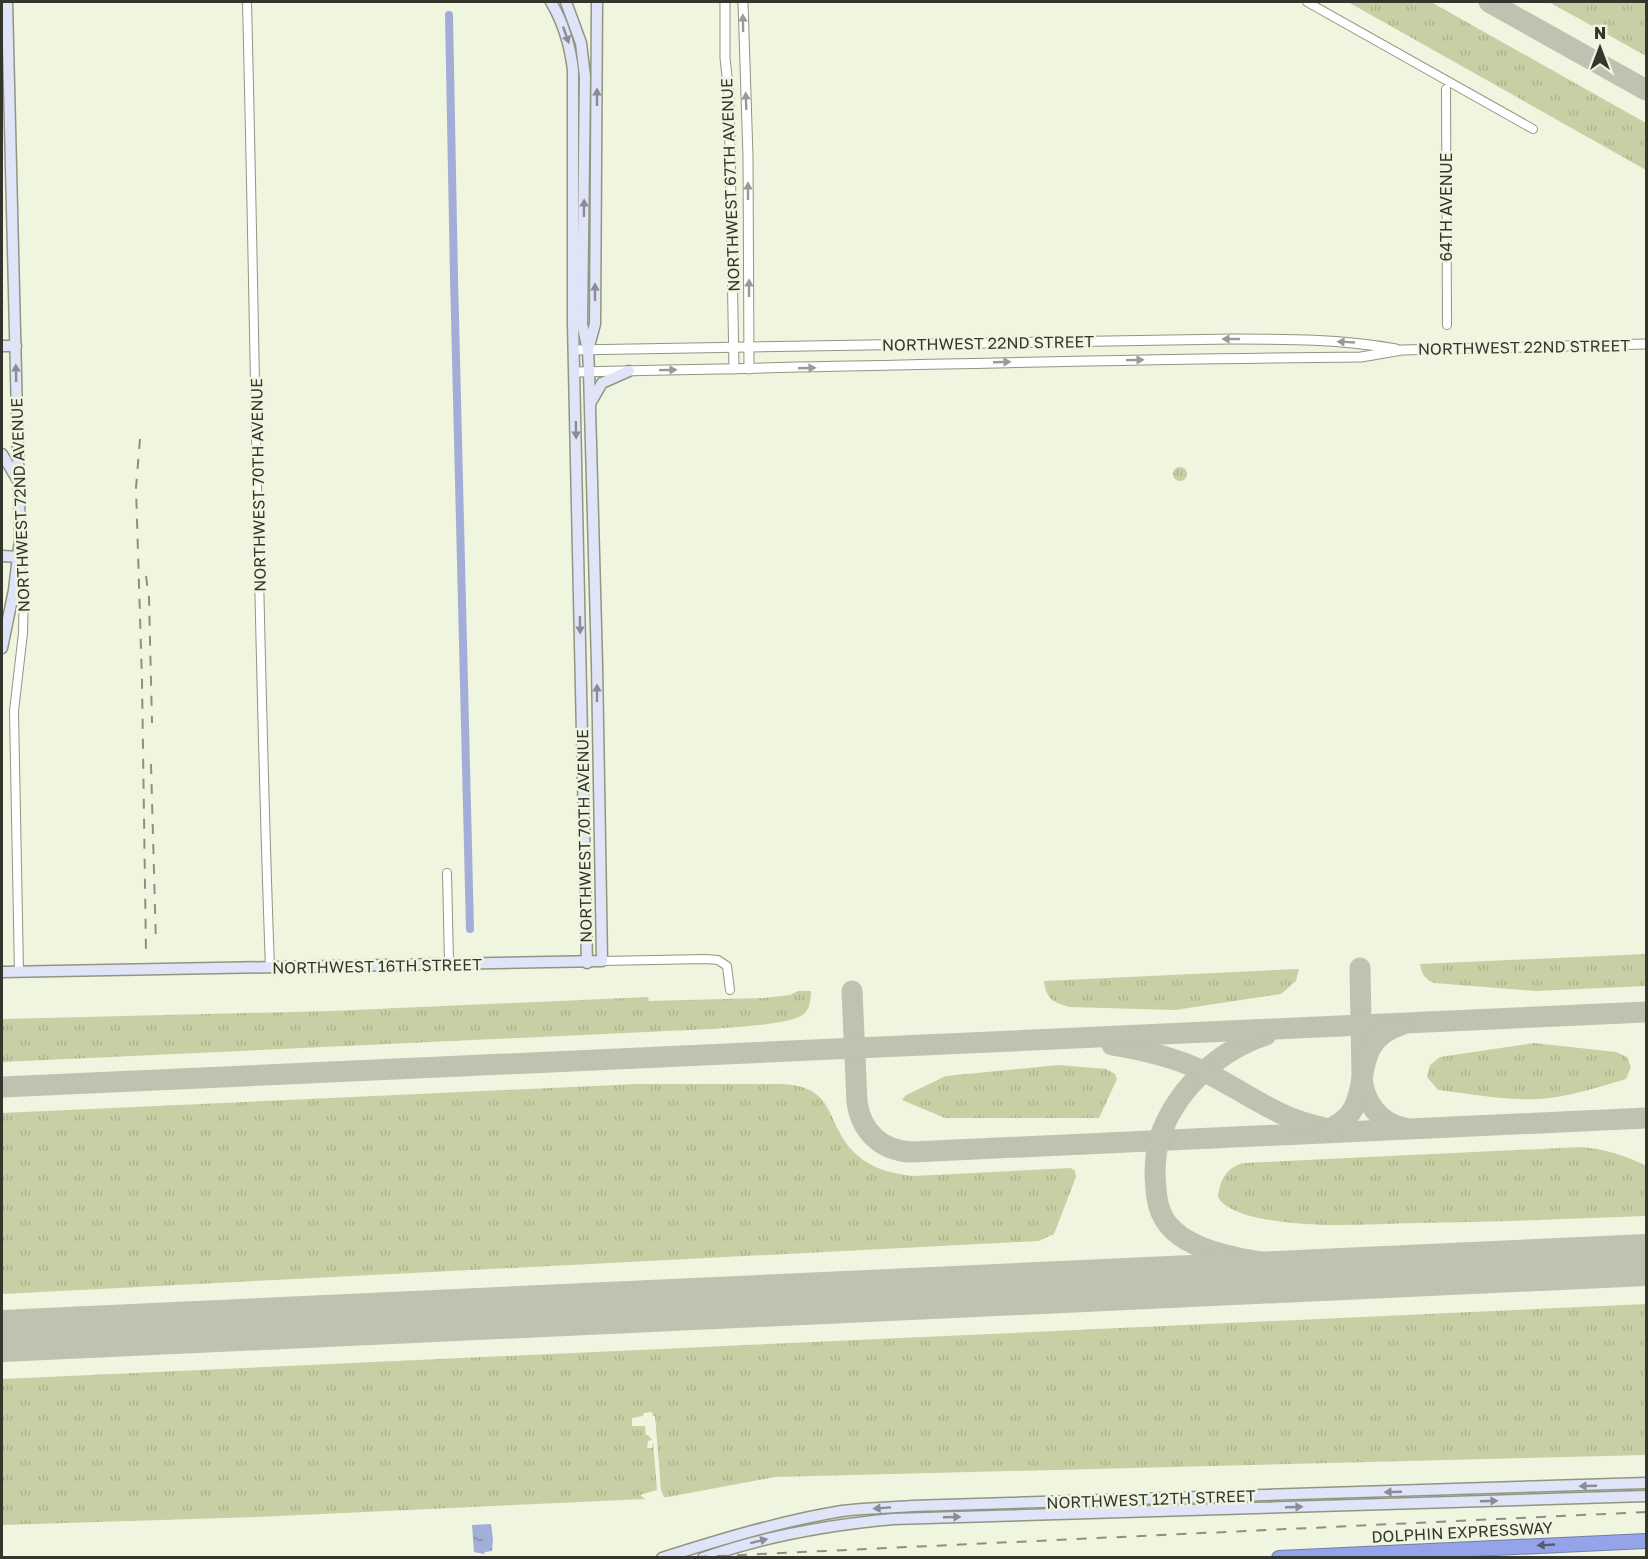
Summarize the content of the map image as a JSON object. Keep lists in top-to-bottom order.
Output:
{
  "streets": {
    "highway": ["DOLPHIN EXPRESSWAY"],
    "main road": [
      "NORTHWEST 70TH AVENUE",
      "NORTHWEST 72ND AVENUE",
      "NORTHWEST 16TH STREET",
      "NORTHWEST 12TH STREET"
    ],
    "street": ["NORTHWEST 67TH AVENUE", "64TH AVENUE", "NORTHWEST 22ND STREET"]
  },
  "crossings": [
    ["NORTHWEST 67TH AVENUE", "NORTHWEST 22ND STREET"],
    ["NORTHWEST 22ND STREET", "NORTHWEST 70TH AVENUE"],
    ["NORTHWEST 70TH AVENUE", "NORTHWEST 16TH STREET"],
    ["NORTHWEST 72ND AVENUE", "NORTHWEST 16TH STREET"]
  ],
  "one_way": ["DOLPHIN EXPRESSWAY"],
  "north": "top"
}
